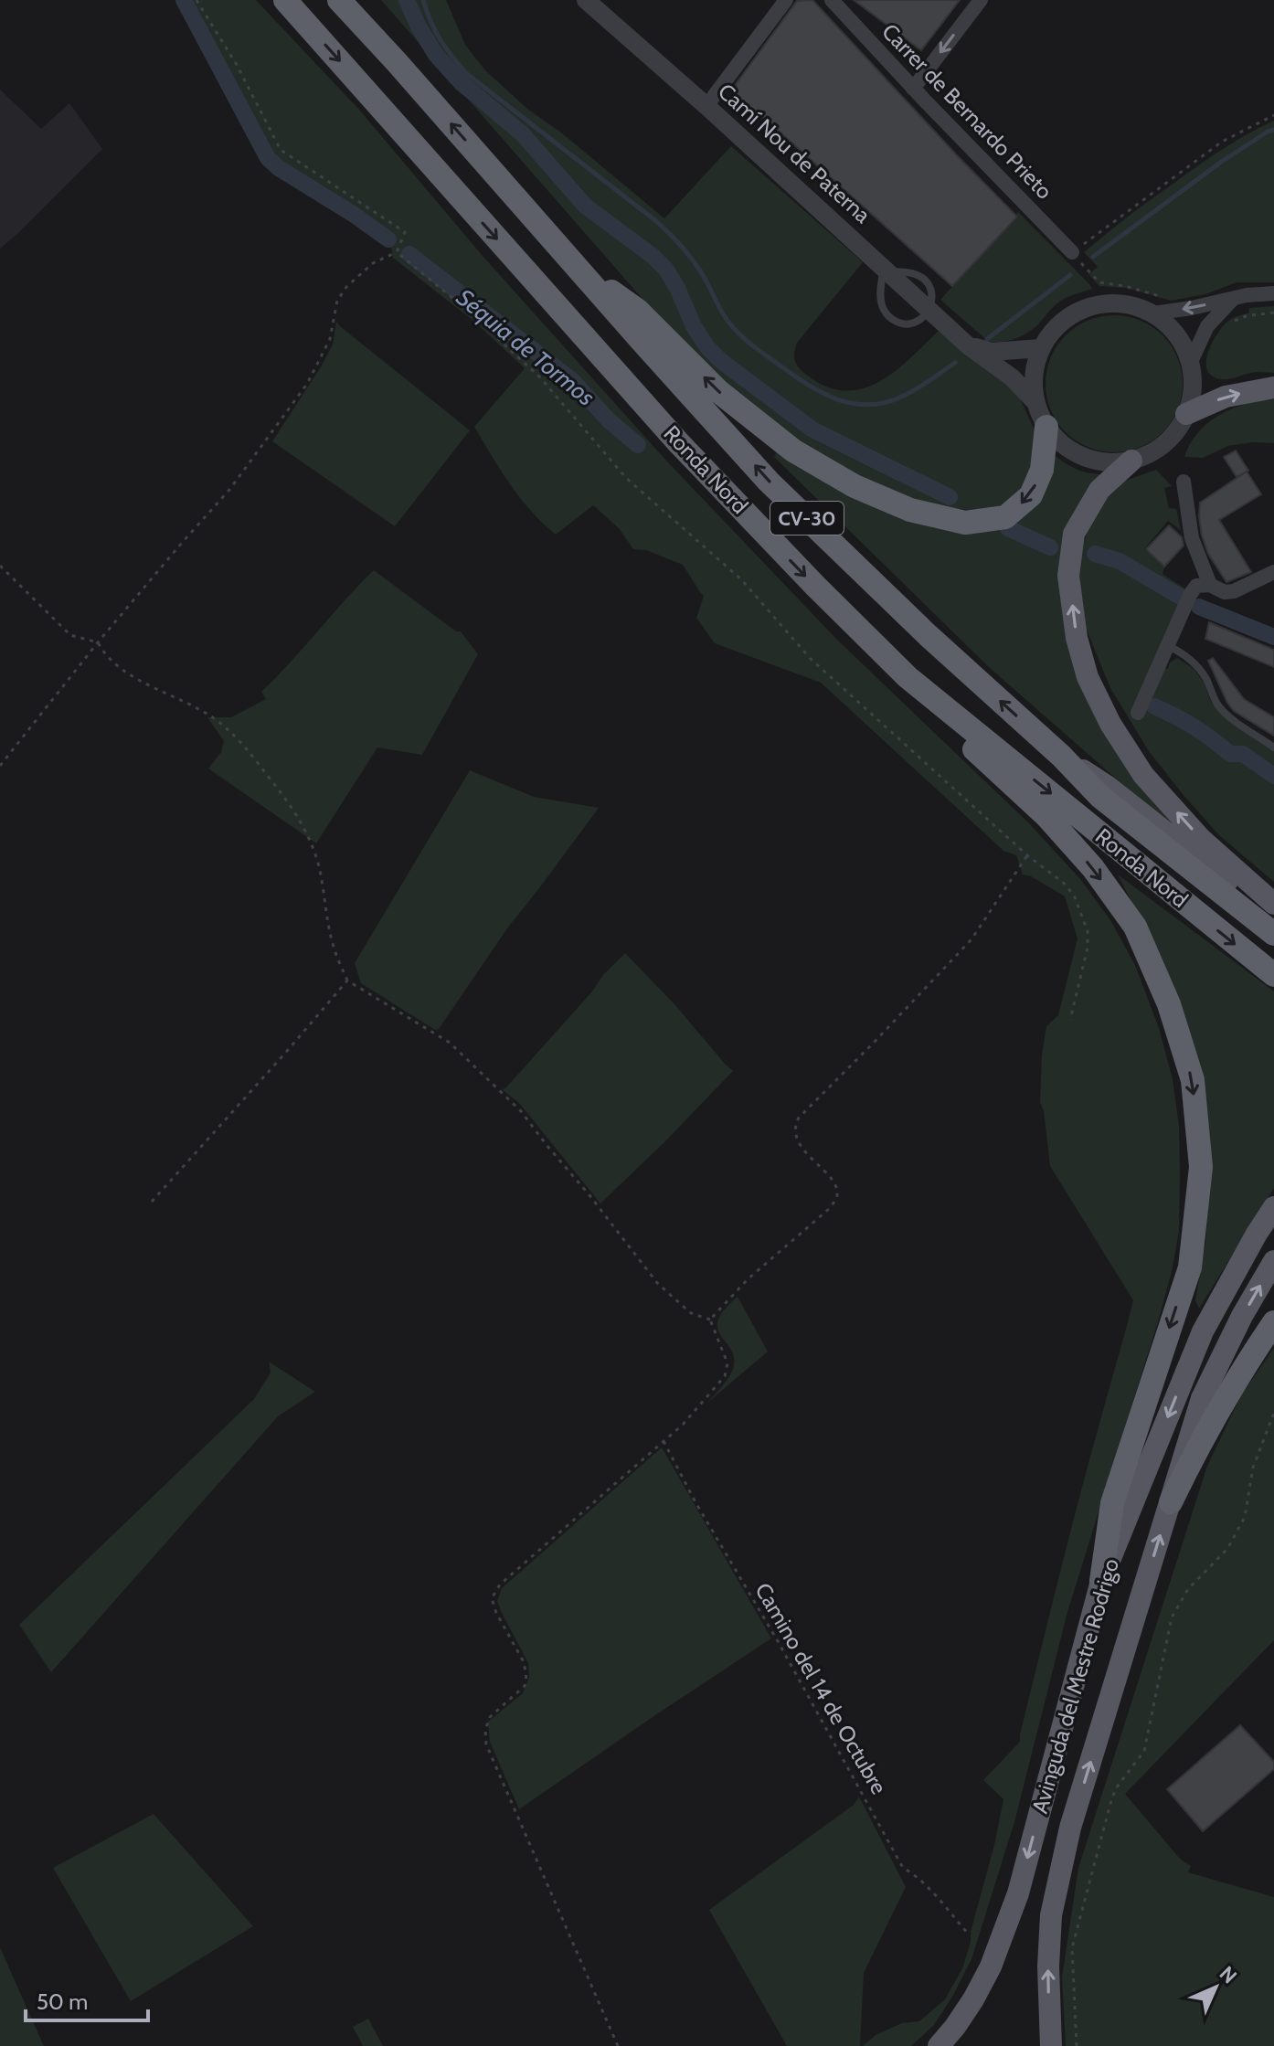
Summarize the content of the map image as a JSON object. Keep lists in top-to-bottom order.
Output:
{
  "streets": {
    "highway": ["Ronda Nord", "CV-30"],
    "main road": ["Avinguda del Mestre Rodrigo"],
    "street": ["Carrer de Bernardo Prieto", "Camí Nou de Paterna"],
    "path": ["Camino del 14 de Octubre"]
  },
  "water": ["Séquia de Tormos"],
  "scale_bar": "50 m",
  "north": "top right"
}
